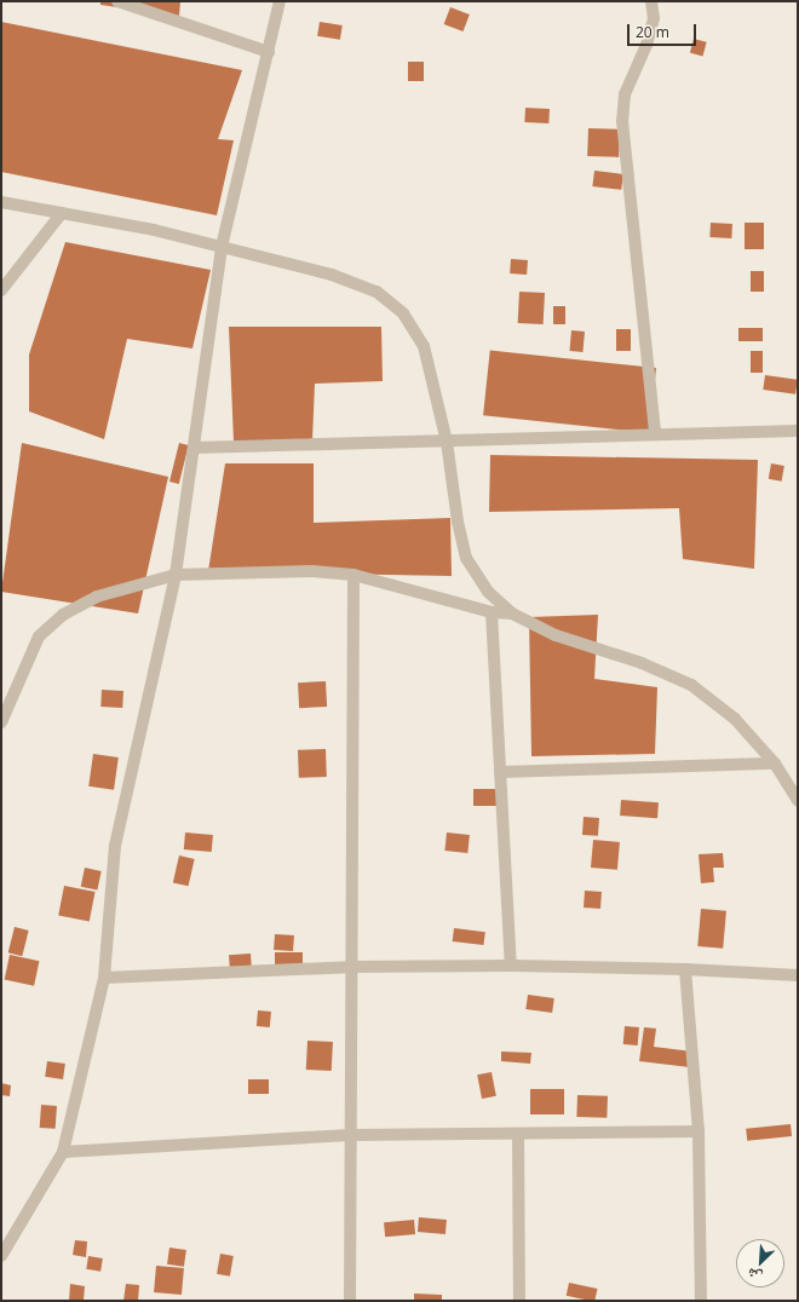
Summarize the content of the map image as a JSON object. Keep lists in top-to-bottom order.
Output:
{
  "scale_bar": "20 m",
  "north": "bottom left"
}
